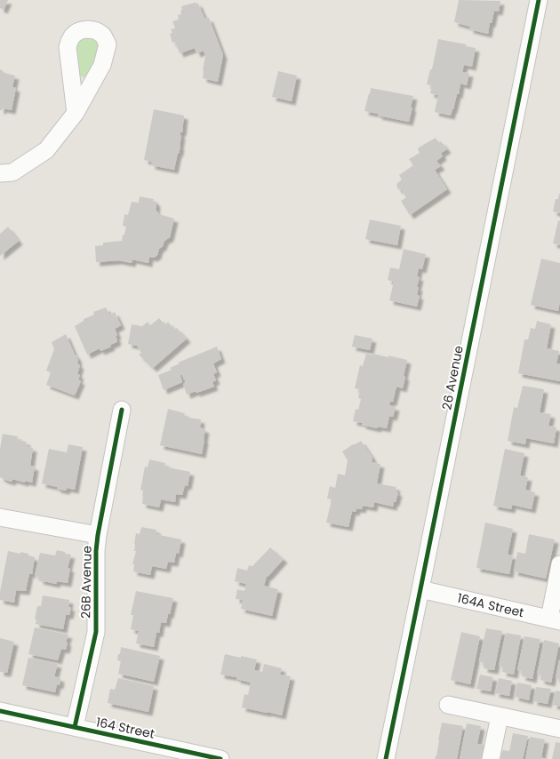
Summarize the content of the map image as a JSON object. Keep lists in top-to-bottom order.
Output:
{
  "streets": {
    "street": [
      "26 Avenue",
      "26B Avenue",
      "164A Street",
      "164 Street"
    ]
  },
  "crossings": [
    ["26 Avenue", "164A Street"],
    ["26B Avenue", "164 Street"]
  ]
}
